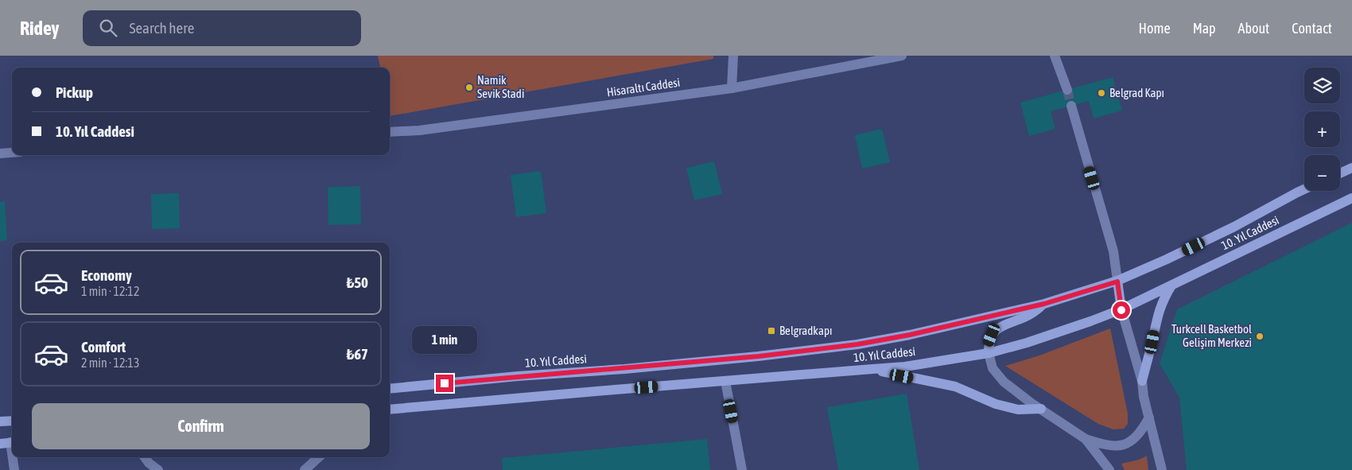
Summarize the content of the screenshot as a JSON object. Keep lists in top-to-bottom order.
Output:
{
  "streets": {
    "main road": ["10. Yıl Caddesi"],
    "street": ["Hisaraltı Caddesi"]
  },
  "places": {
    "other": ["Namik Sevik Stadi", "Belgrad Kapı", "Turkcell Basketbol Gelişim Merkezi"],
    "transit": ["Belgradkapı"]
  },
  "page": {
    "header": "Ridey",
    "search": "Search here",
    "nav": [
      "Home",
      "Map",
      "About",
      "Contact"
    ],
    "map_buttons": ["+", "−"],
    "banner": ["Pickup", "10. Yıl Caddesi"],
    "list": [
      {
        "name": "Economy",
        "note": "1 min · 12:12",
        "value": "₺50"
      },
      {
        "name": "Comfort",
        "note": "2 min · 12:13",
        "value": "₺67"
      }
    ],
    "bubble": "1 min",
    "buttons": "Confirm"
  }
}
